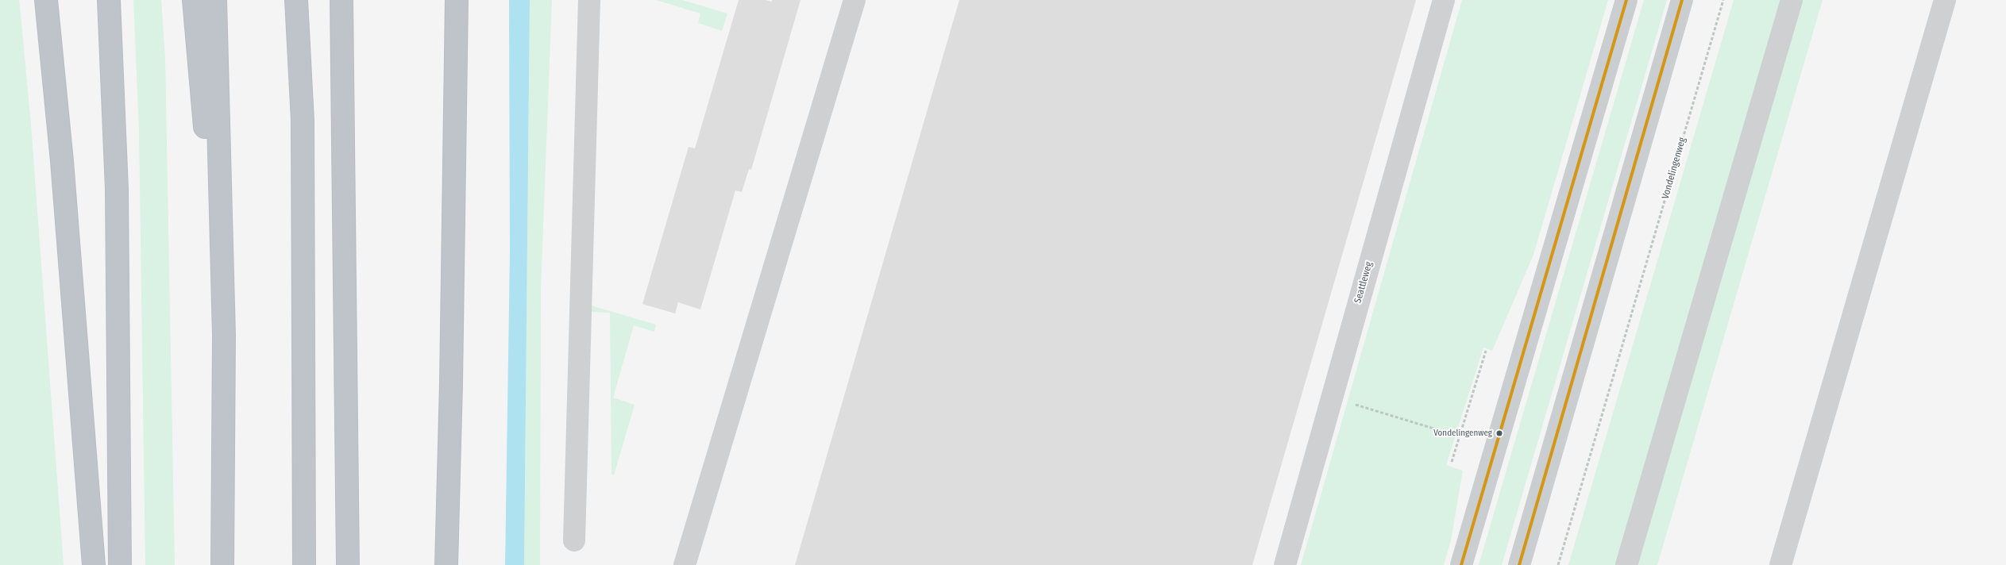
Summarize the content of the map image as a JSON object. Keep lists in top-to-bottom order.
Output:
{
  "streets": {
    "street": ["Seattleweg"],
    "path": ["Vondelingenweg"]
  },
  "places": ["Vondelingenweg"]
}
